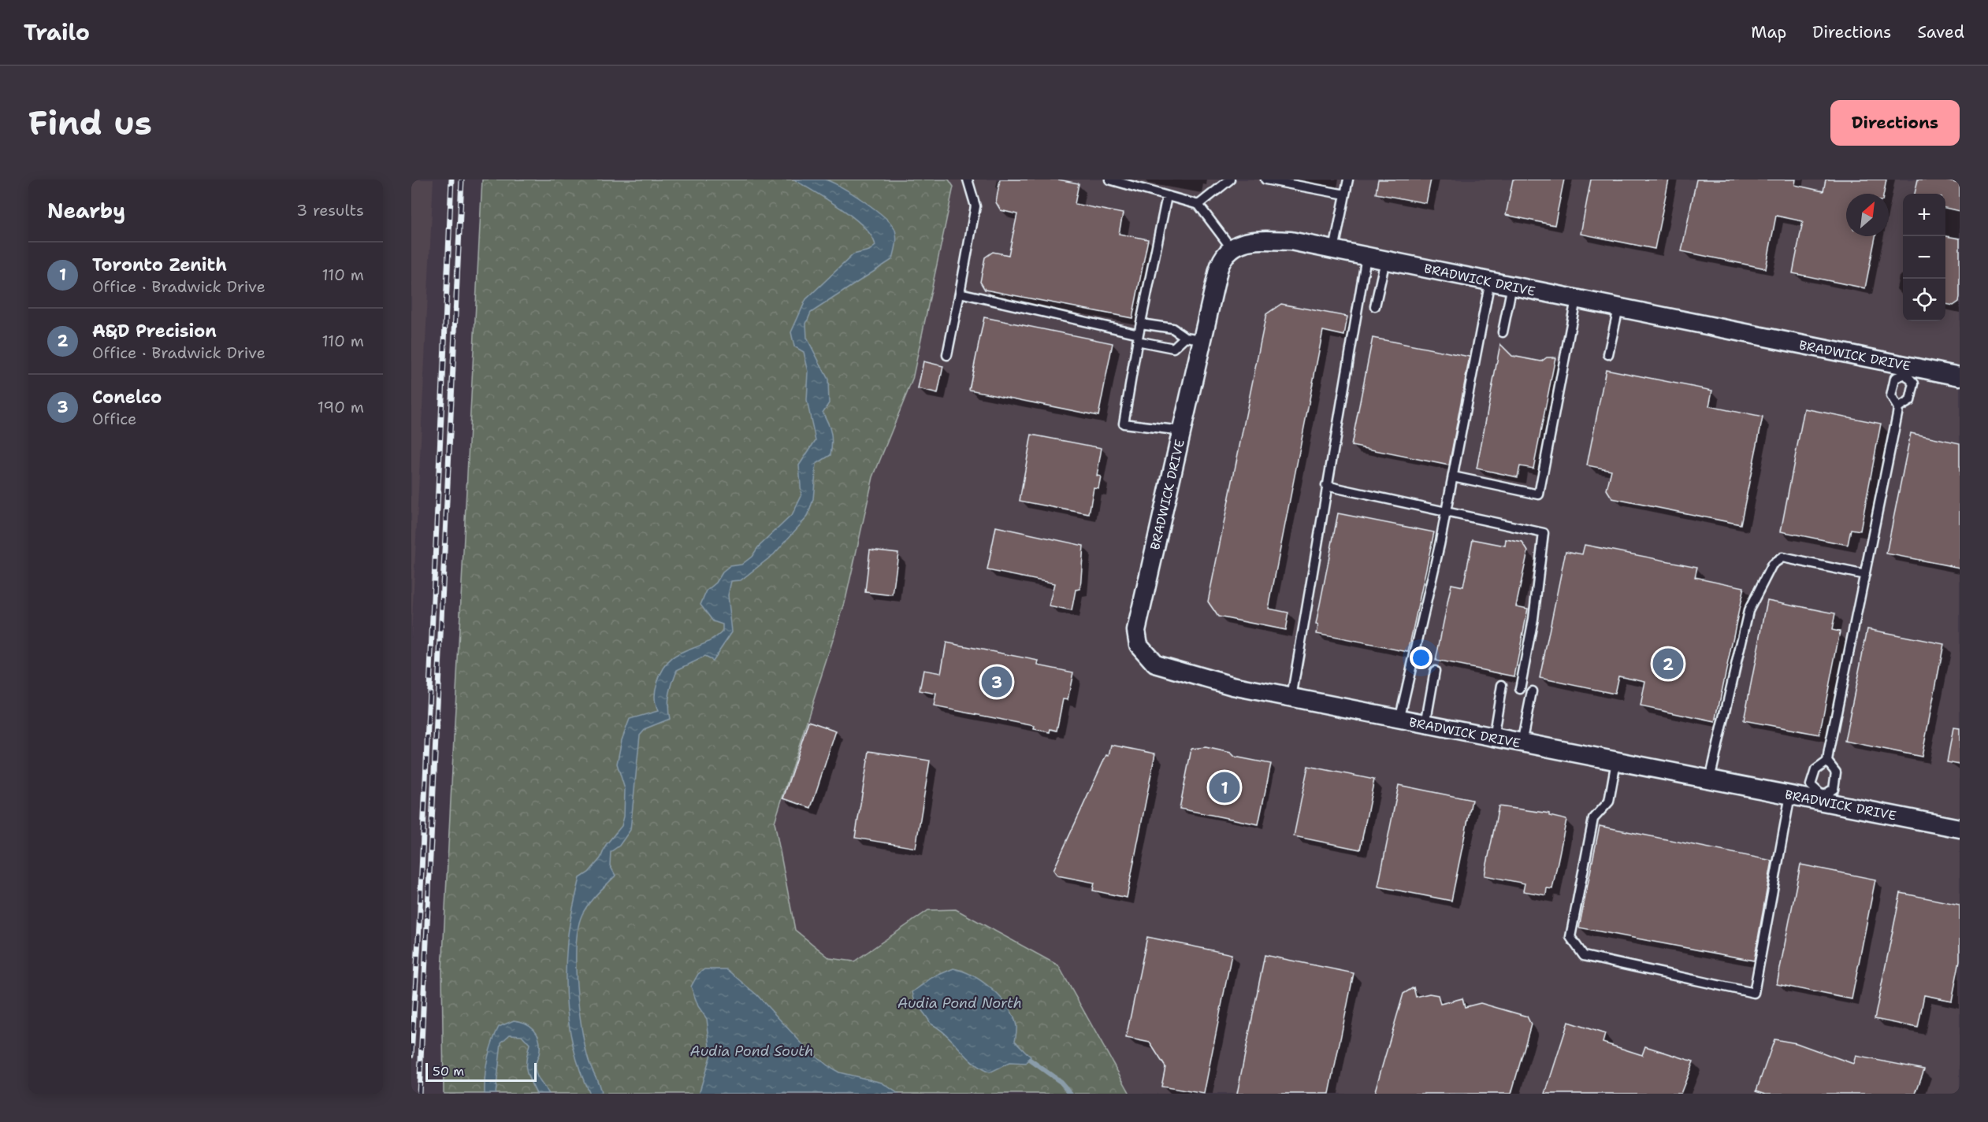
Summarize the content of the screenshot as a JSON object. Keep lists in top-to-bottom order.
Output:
{
  "streets": {
    "street": ["BRADWICK DRIVE"]
  },
  "water": ["Audia Pond North", "Audia Pond South"],
  "scale_bar": "50 m",
  "north": "top right",
  "page": {
    "header": "Trailo",
    "nav": ["Map", "Directions", "Saved"],
    "buttons": "Directions",
    "title": "Find us",
    "heading": ["Nearby", "3 results"],
    "map_buttons": ["+", "−"],
    "list": [
      {
        "mark": "1",
        "name": "Toronto Zenith",
        "note": "Office · Bradwick Drive",
        "value": "110 m"
      },
      {
        "mark": "2",
        "name": "A&D Precision",
        "note": "Office · Bradwick Drive",
        "value": "110 m"
      },
      {
        "mark": "3",
        "name": "Conelco",
        "note": "Office",
        "value": "190 m"
      }
    ],
    "pins": ["2", "3", "1"],
    "scale": "50 m"
  }
}
